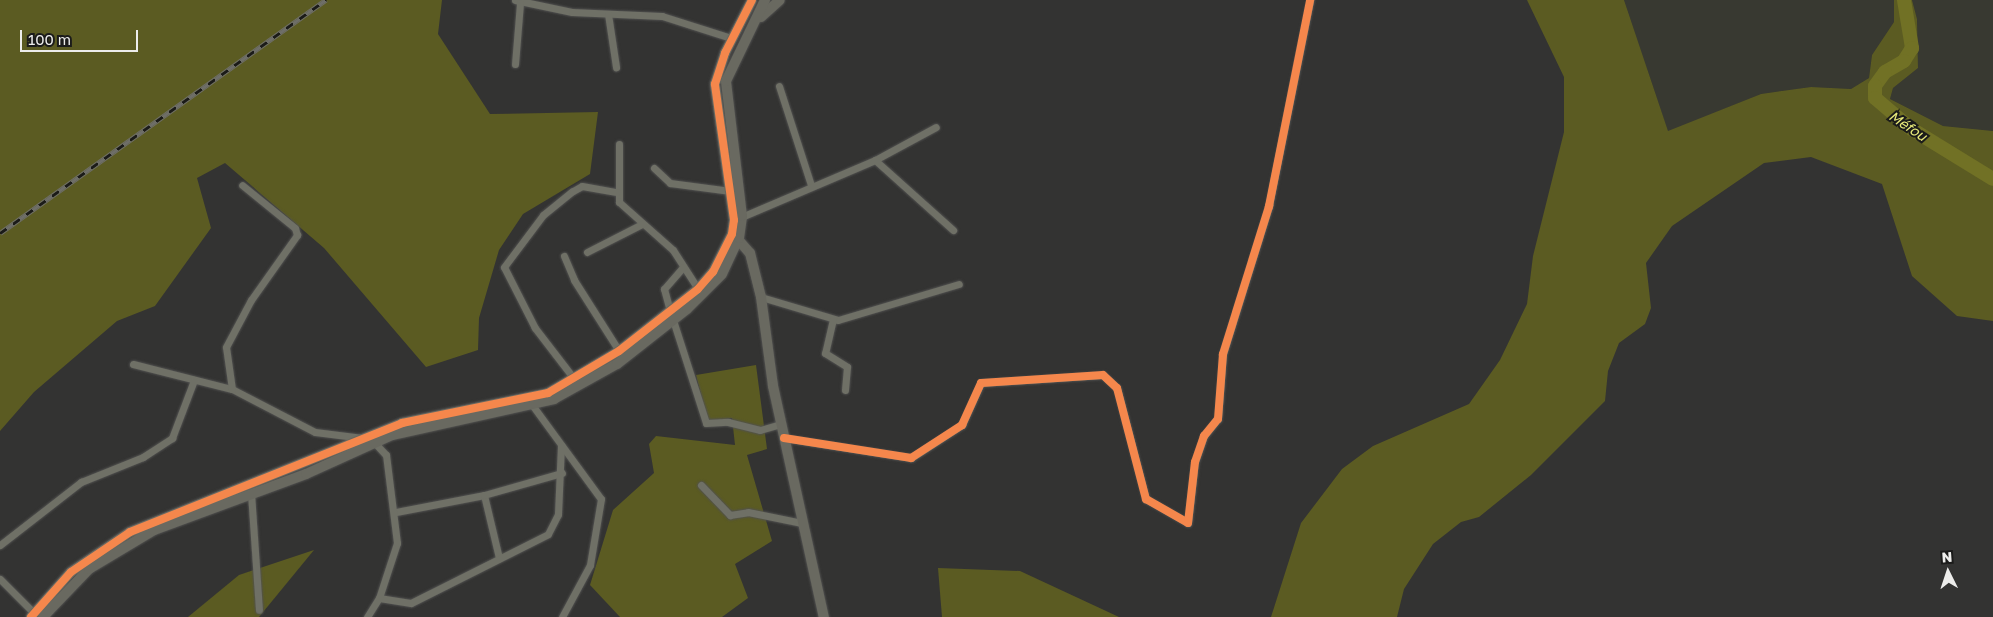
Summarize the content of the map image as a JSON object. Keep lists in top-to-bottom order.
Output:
{
  "water": ["Méfou"],
  "scale_bar": "100 m",
  "north": "top"
}
